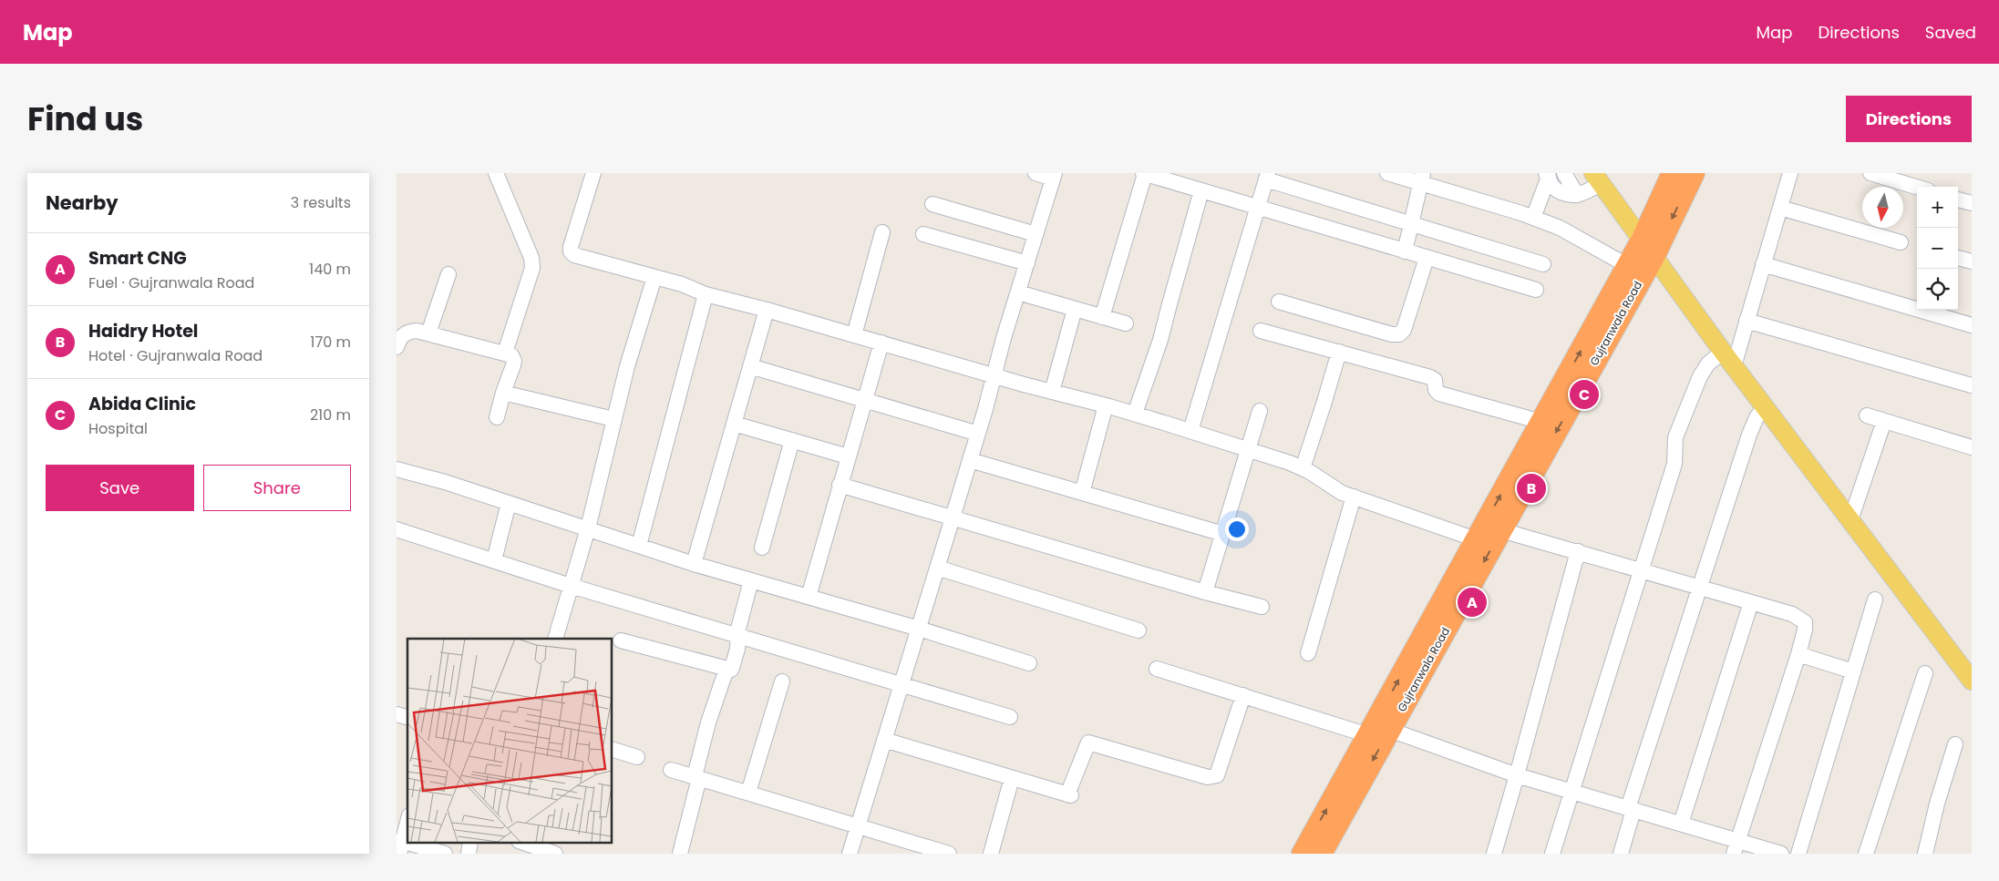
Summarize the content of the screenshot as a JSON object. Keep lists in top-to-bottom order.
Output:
{
  "streets": {
    "highway": ["Gujranwala Road"]
  },
  "north": "bottom",
  "page": {
    "header": "Map",
    "nav": ["Map", "Directions", "Saved"],
    "title": "Find us",
    "buttons": [
      "Directions",
      ["Save", "Share"]
    ],
    "heading": ["Nearby", "3 results"],
    "map_buttons": ["+", "−"],
    "list": [
      {
        "mark": "A",
        "name": "Smart CNG",
        "note": "Fuel · Gujranwala Road",
        "value": "140 m"
      },
      {
        "mark": "B",
        "name": "Haidry Hotel",
        "note": "Hotel · Gujranwala Road",
        "value": "170 m"
      },
      {
        "mark": "C",
        "name": "Abida Clinic",
        "note": "Hospital",
        "value": "210 m"
      }
    ],
    "pins": ["C", "B", "A"]
  }
}
